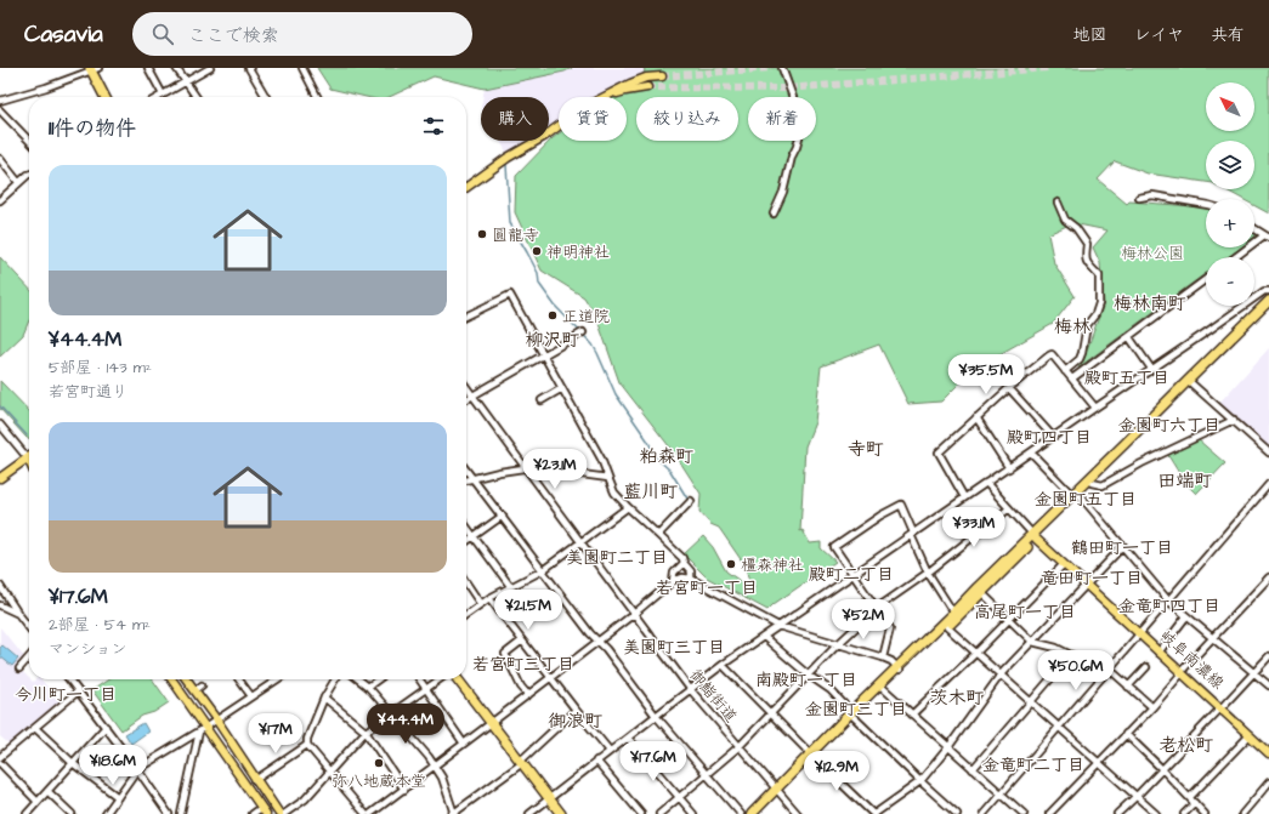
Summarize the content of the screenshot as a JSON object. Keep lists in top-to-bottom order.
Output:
{
  "streets": {
    "main road": ["岐阜南濃線"],
    "street": ["御鮨街道"]
  },
  "districts": [
    "梅林南町",
    "梅林",
    "柳沢町",
    "殿町五丁目",
    "金園町六丁目",
    "殿町四丁目",
    "寺町",
    "粕森町",
    "田端町",
    "藍川町",
    "金園町五丁目",
    "鶴田町一丁目",
    "美園町二丁目",
    "殿町二丁目",
    "竜田町一丁目",
    "若宮町一丁目",
    "金竜町四丁目",
    "高尾町一丁目",
    "美園町三丁目",
    "若宮町三丁目",
    "南殿町一丁目",
    "今川町一丁目",
    "茨木町",
    "金園町三丁目",
    "御浪町",
    "老松町",
    "金竜町二丁目"
  ],
  "parks": ["梅林公園"],
  "places": [
    "圓龍寺",
    "神明神社",
    "正道院",
    "橿森神社",
    "弥八地蔵本堂"
  ],
  "north": "top left",
  "page": {
    "header": "Casavia",
    "search": "ここで検索",
    "nav": ["地図", "レイヤ", "共有"],
    "map_buttons": ["+", "−"],
    "chip": [
      "購入",
      "賃貸",
      "絞り込み",
      "新着"
    ],
    "heading": "11件の物件",
    "list": [
      {
        "name": "¥44.4M",
        "note": "5部屋 · 143 m² · 若宮町通り"
      },
      {
        "name": "¥17.6M",
        "note": "2部屋 · 54 m² · マンション"
      }
    ],
    "price": [
      "¥35.5M",
      "¥23.1M",
      "¥33.1M",
      "¥21.5M",
      "¥52M",
      "¥50.6M",
      "¥44.4M",
      "¥17M",
      "¥17.6M",
      "¥18.6M",
      "¥12.9M"
    ]
  }
}
